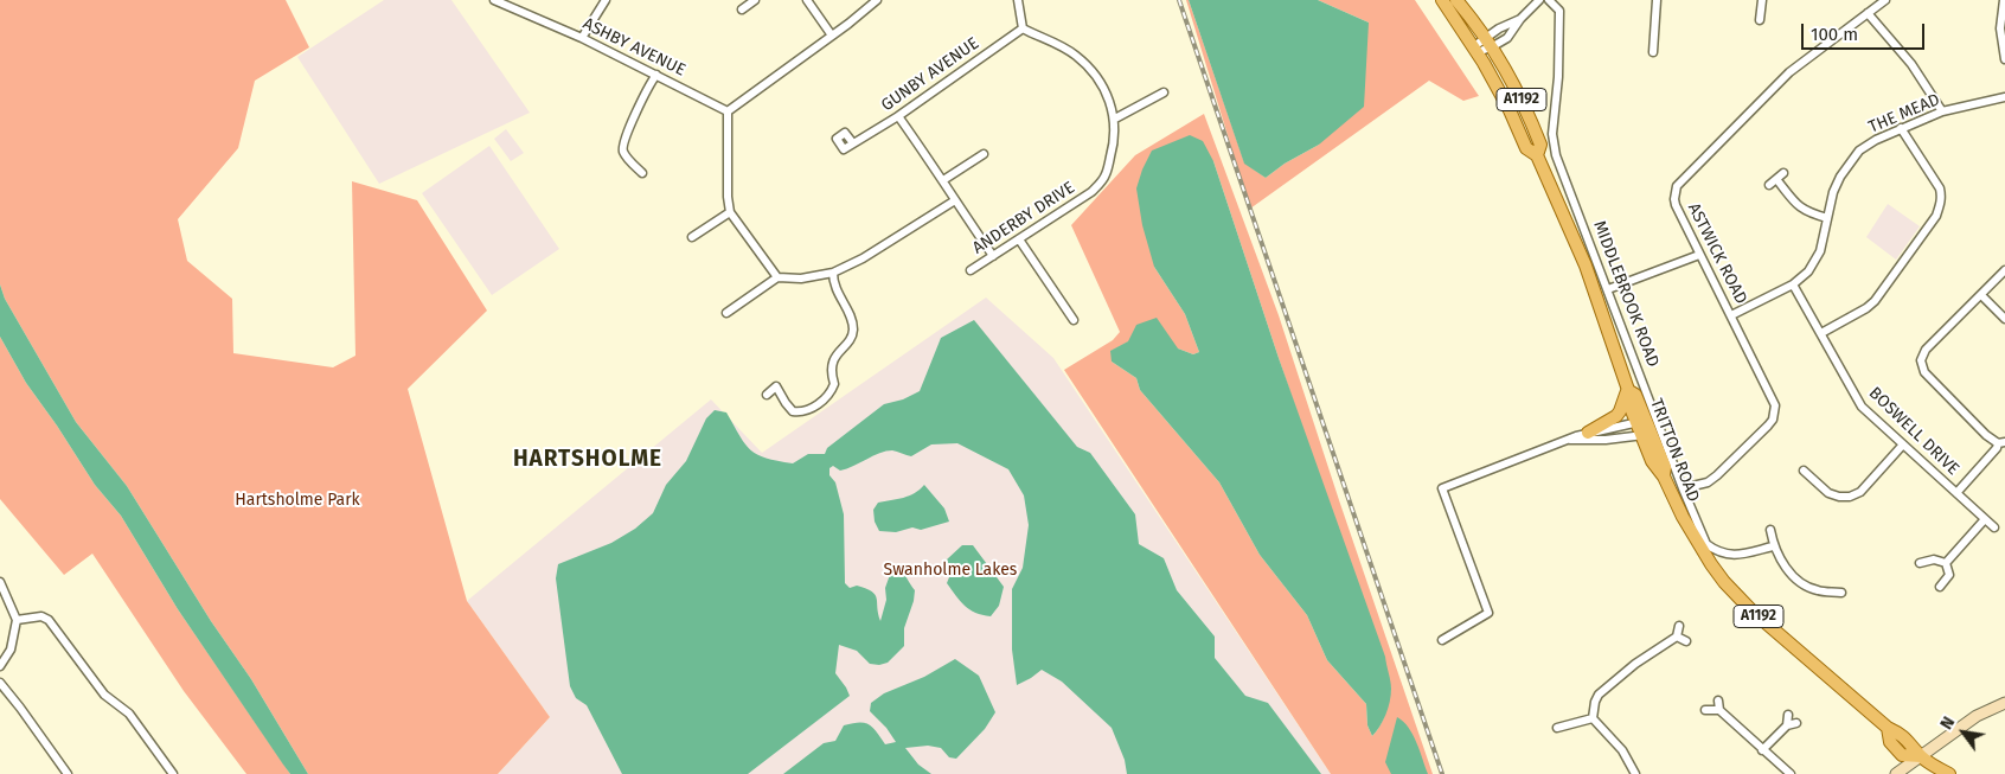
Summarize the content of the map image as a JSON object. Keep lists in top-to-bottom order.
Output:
{
  "streets": {
    "main road": ["A1192", "TRITTON ROAD"],
    "street": [
      "ASHBY AVENUE",
      "GUNBY AVENUE",
      "THE MEAD",
      "ANDERBY DRIVE",
      "ASTWICK ROAD",
      "MIDDLEBROOK ROAD",
      "BOSWELL DRIVE"
    ]
  },
  "crossings": [
    ["GUNBY AVENUE", "ANDERBY DRIVE"],
    ["THE MEAD", "ASTWICK ROAD"],
    ["THE MEAD", "BOSWELL DRIVE"],
    ["ASTWICK ROAD", "MIDDLEBROOK ROAD"]
  ],
  "districts": ["HARTSHOLME"],
  "parks": ["Hartsholme Park", "Swanholme Lakes"],
  "scale_bar": "100 m",
  "north": "top left"
}
